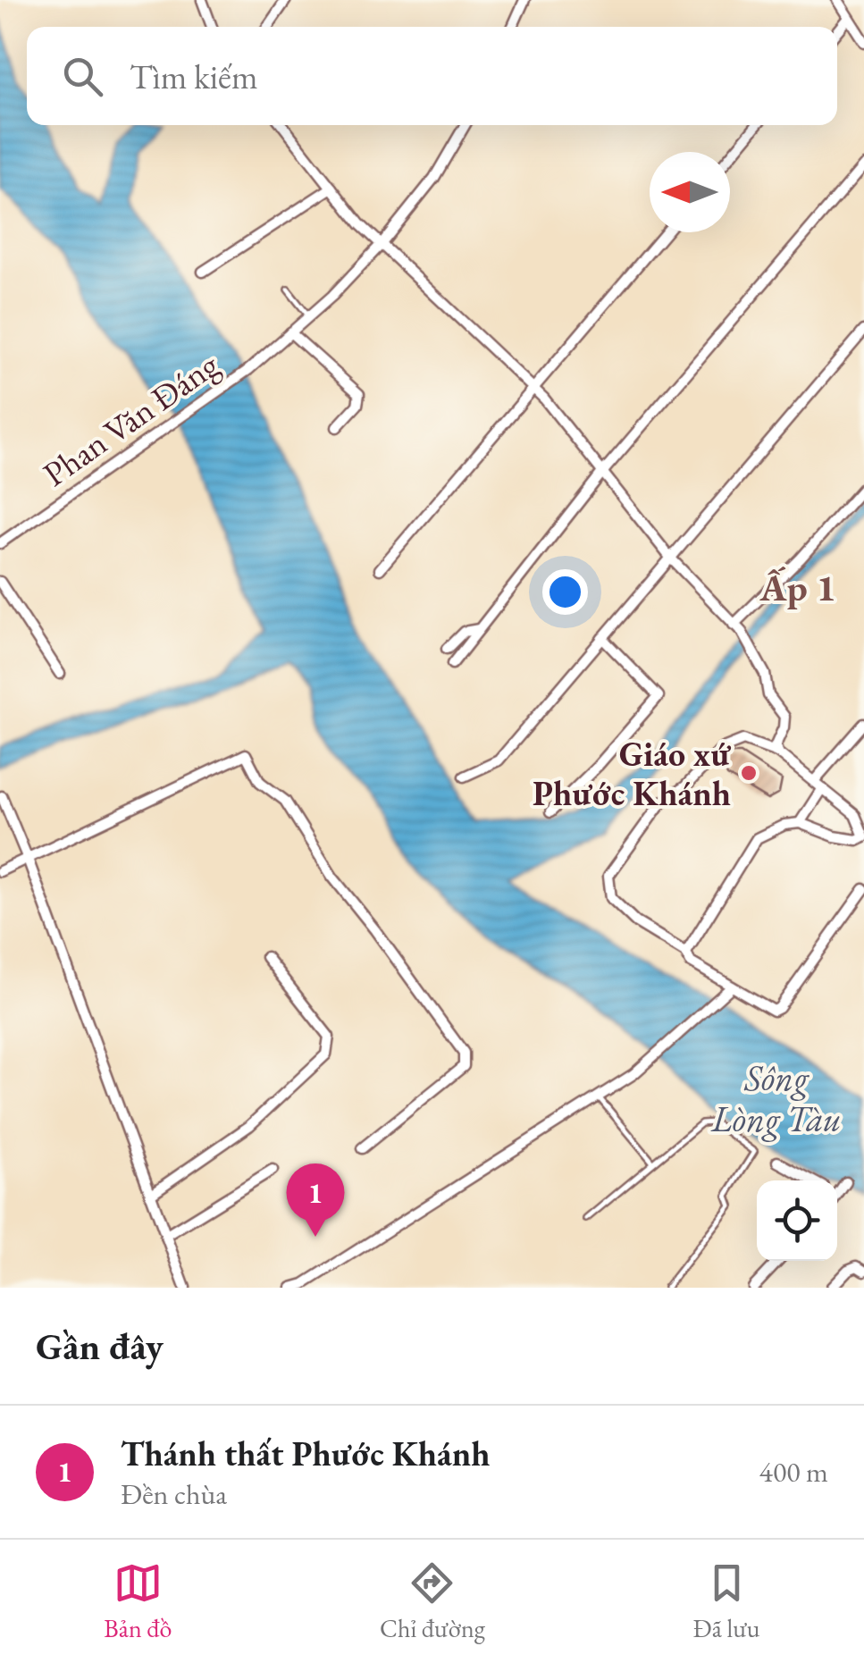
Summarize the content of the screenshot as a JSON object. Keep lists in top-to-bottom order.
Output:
{
  "streets": {
    "street": ["Phan Văn Đáng"]
  },
  "districts": ["Ấp 1"],
  "water": ["Sông Lòng Tàu"],
  "places": ["Giáo xứ Phước Khánh"],
  "north": "left",
  "page": {
    "search": "Tìm kiếm",
    "pins": "1",
    "heading": "Gần đây",
    "list": [
      {
        "mark": "1",
        "name": "Thánh thất Phước Khánh",
        "note": "Đền chùa",
        "value": "400 m"
      }
    ],
    "nav": ["Bản đồ", "Chỉ đường", "Đã lưu"]
  }
}
